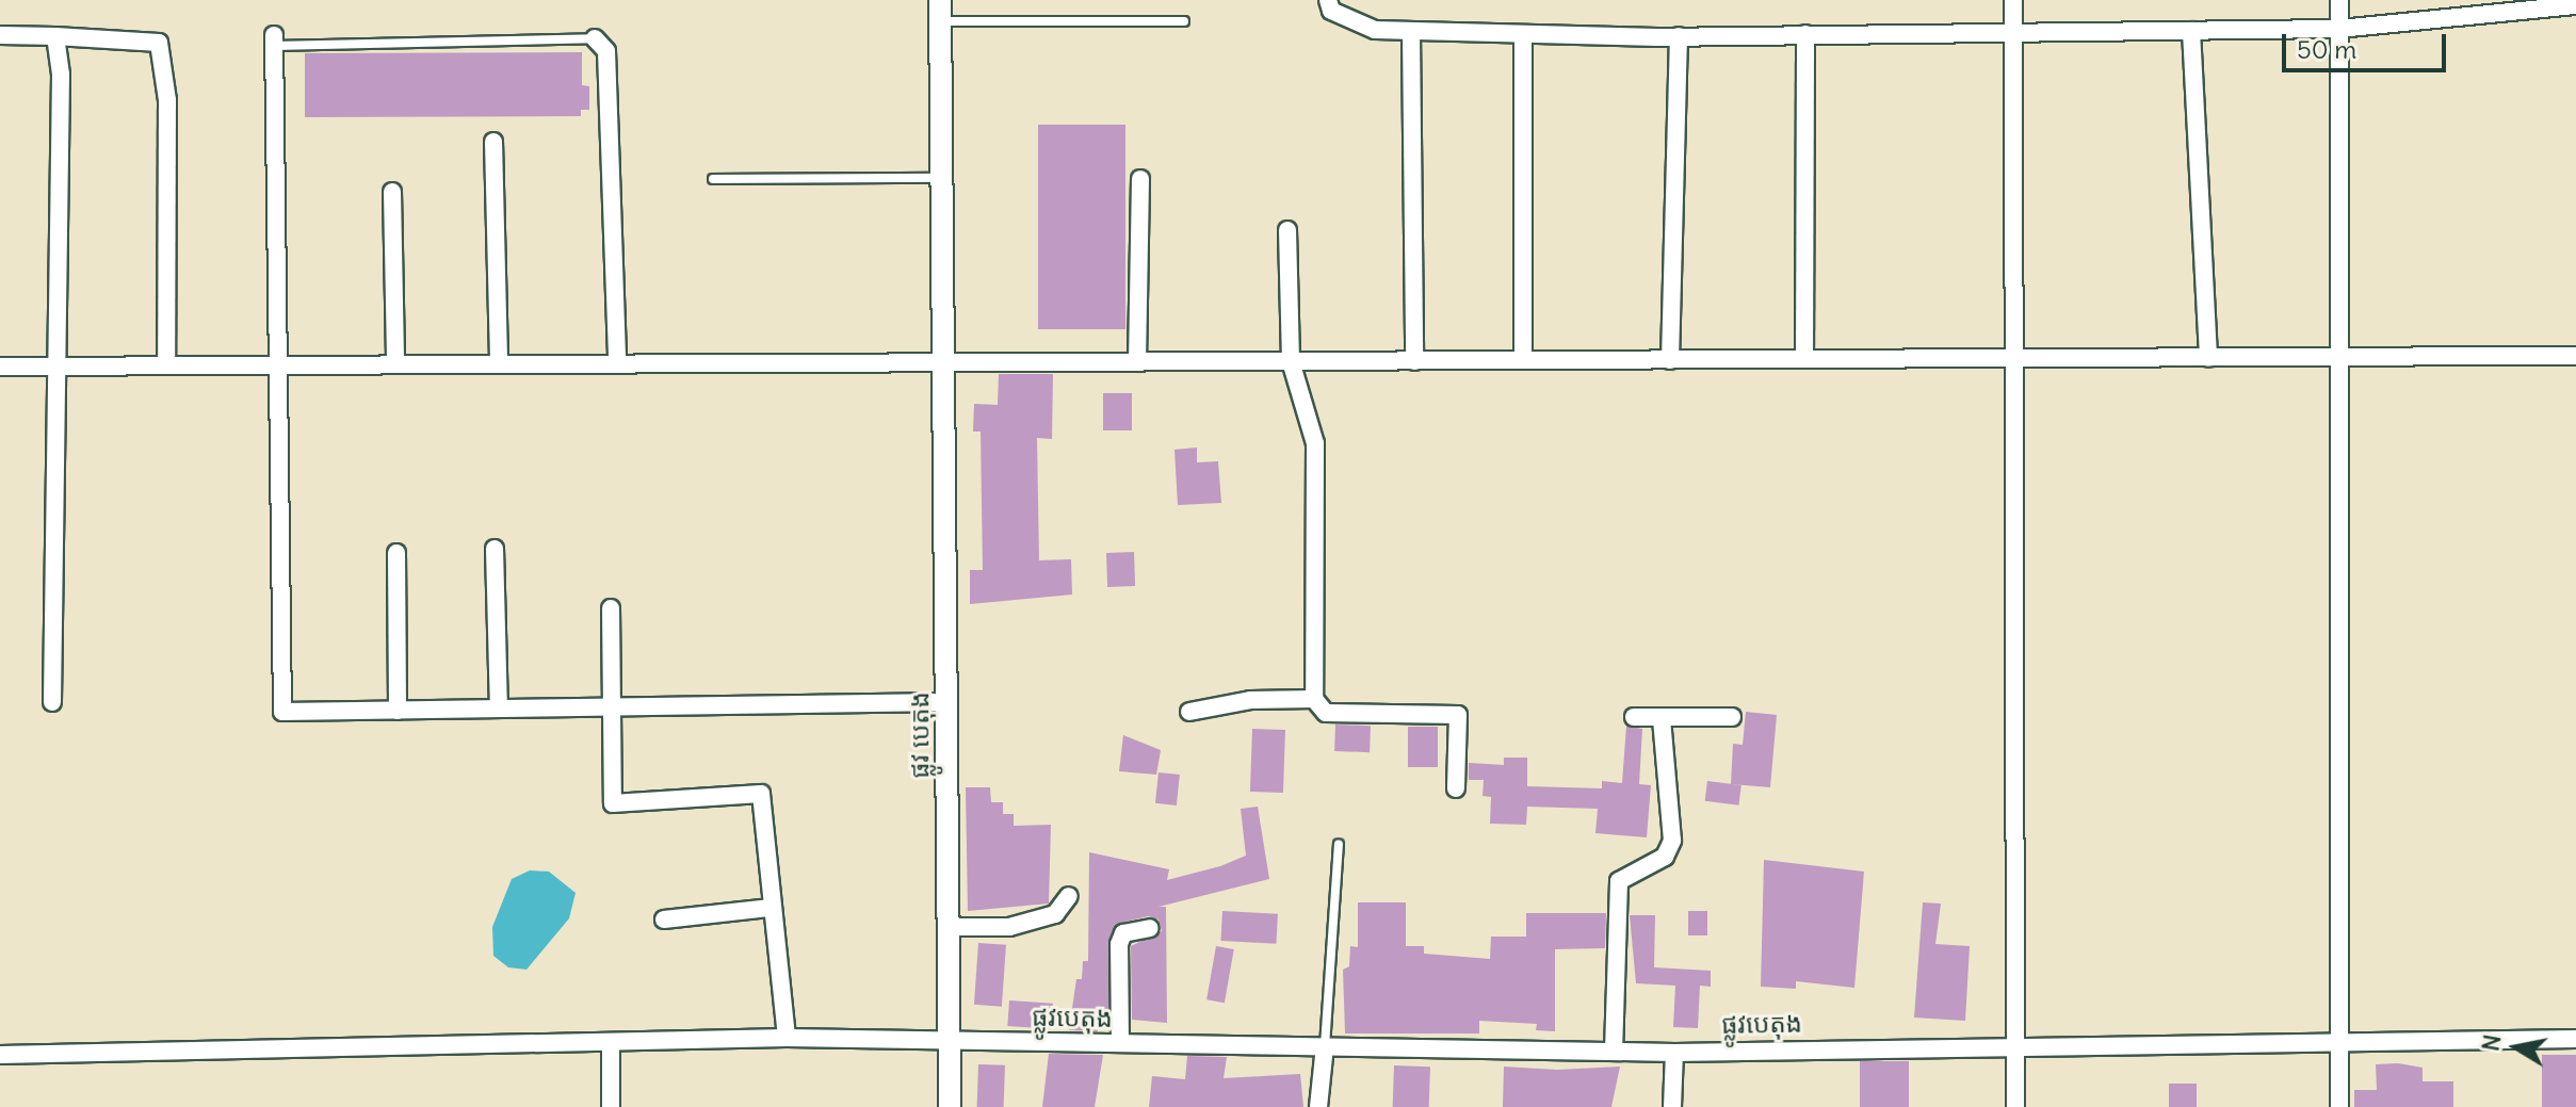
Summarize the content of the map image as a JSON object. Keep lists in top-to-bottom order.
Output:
{
  "streets": {
    "street": ["ផ្លូវ បេតុង", "ផ្លូវបេតុង"]
  },
  "crossings": [
    ["ផ្លូវ បេតុង", "ផ្លូវបេតុង"]
  ],
  "scale_bar": "50 m",
  "north": "left"
}
